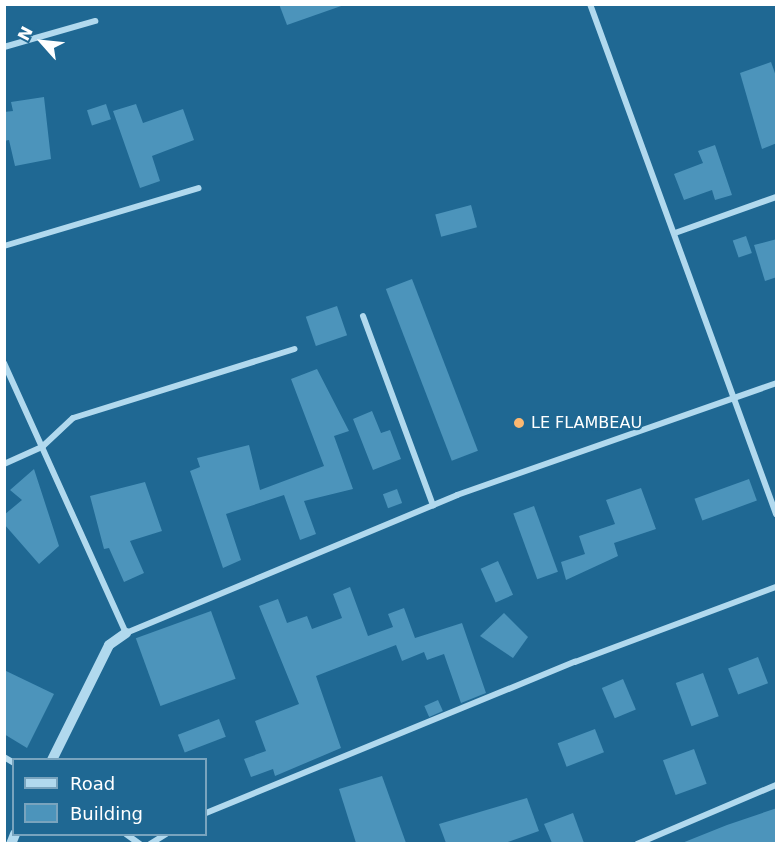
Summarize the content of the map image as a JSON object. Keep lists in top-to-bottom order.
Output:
{
  "places": ["LE FLAMBEAU"],
  "legend": ["Road", "Building"],
  "north": "top left"
}
